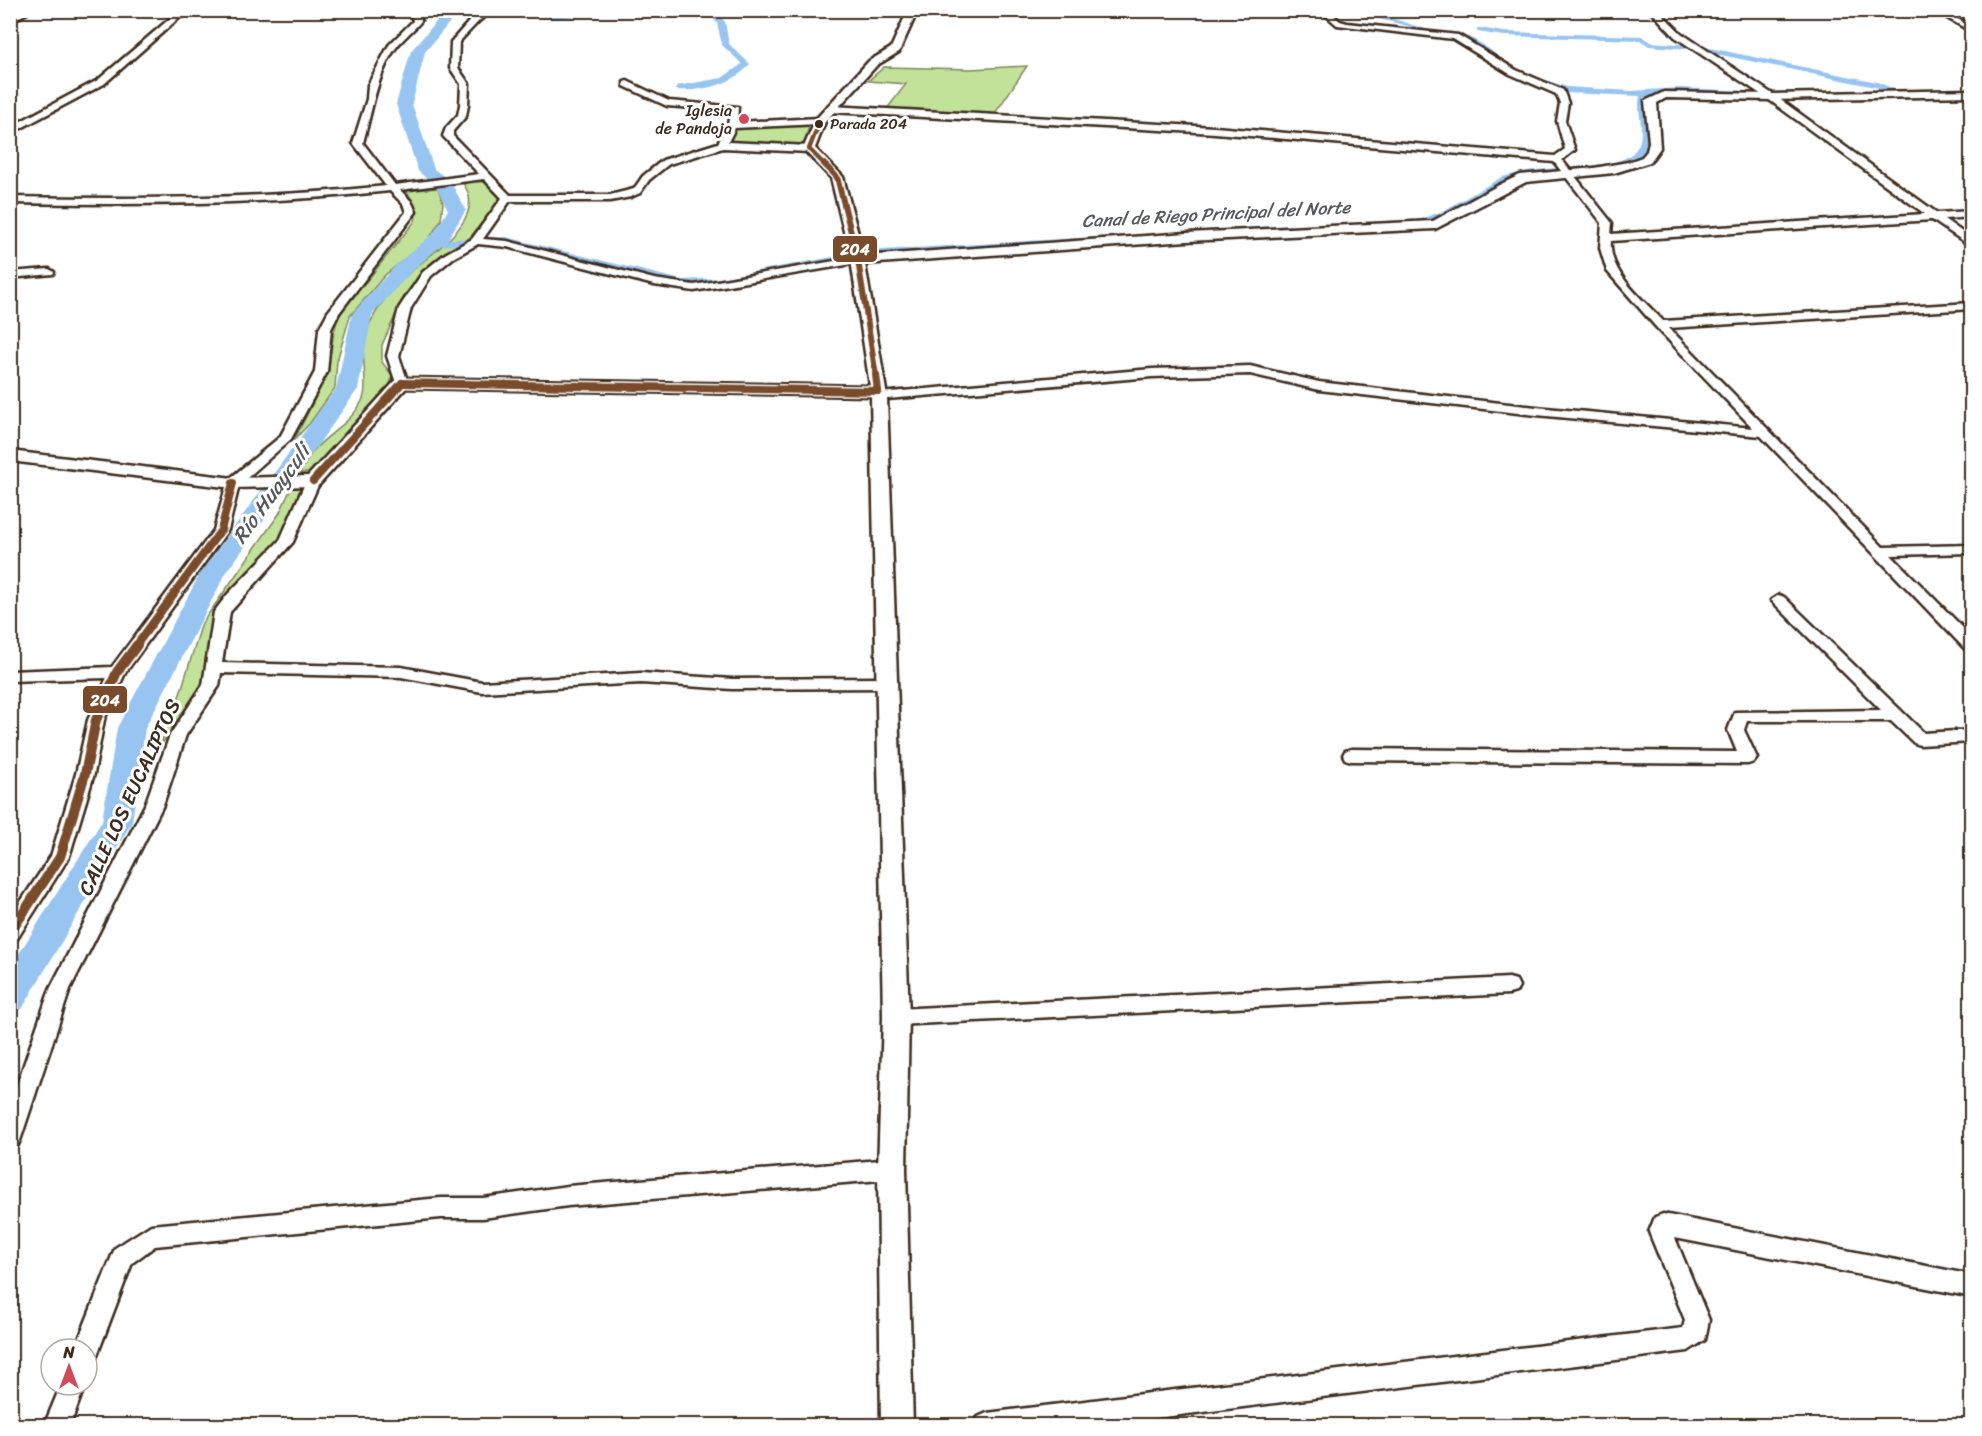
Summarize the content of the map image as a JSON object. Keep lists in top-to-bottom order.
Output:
{
  "streets": {
    "street": ["CALLE LOS EUCALIPTOS"]
  },
  "water": ["Canal de Riego Principal del Norte", "Río Huayculi"],
  "places": ["Iglesia de Pandoja", "Parada 204"],
  "lines": ["transit line 204"],
  "north": "top"
}
